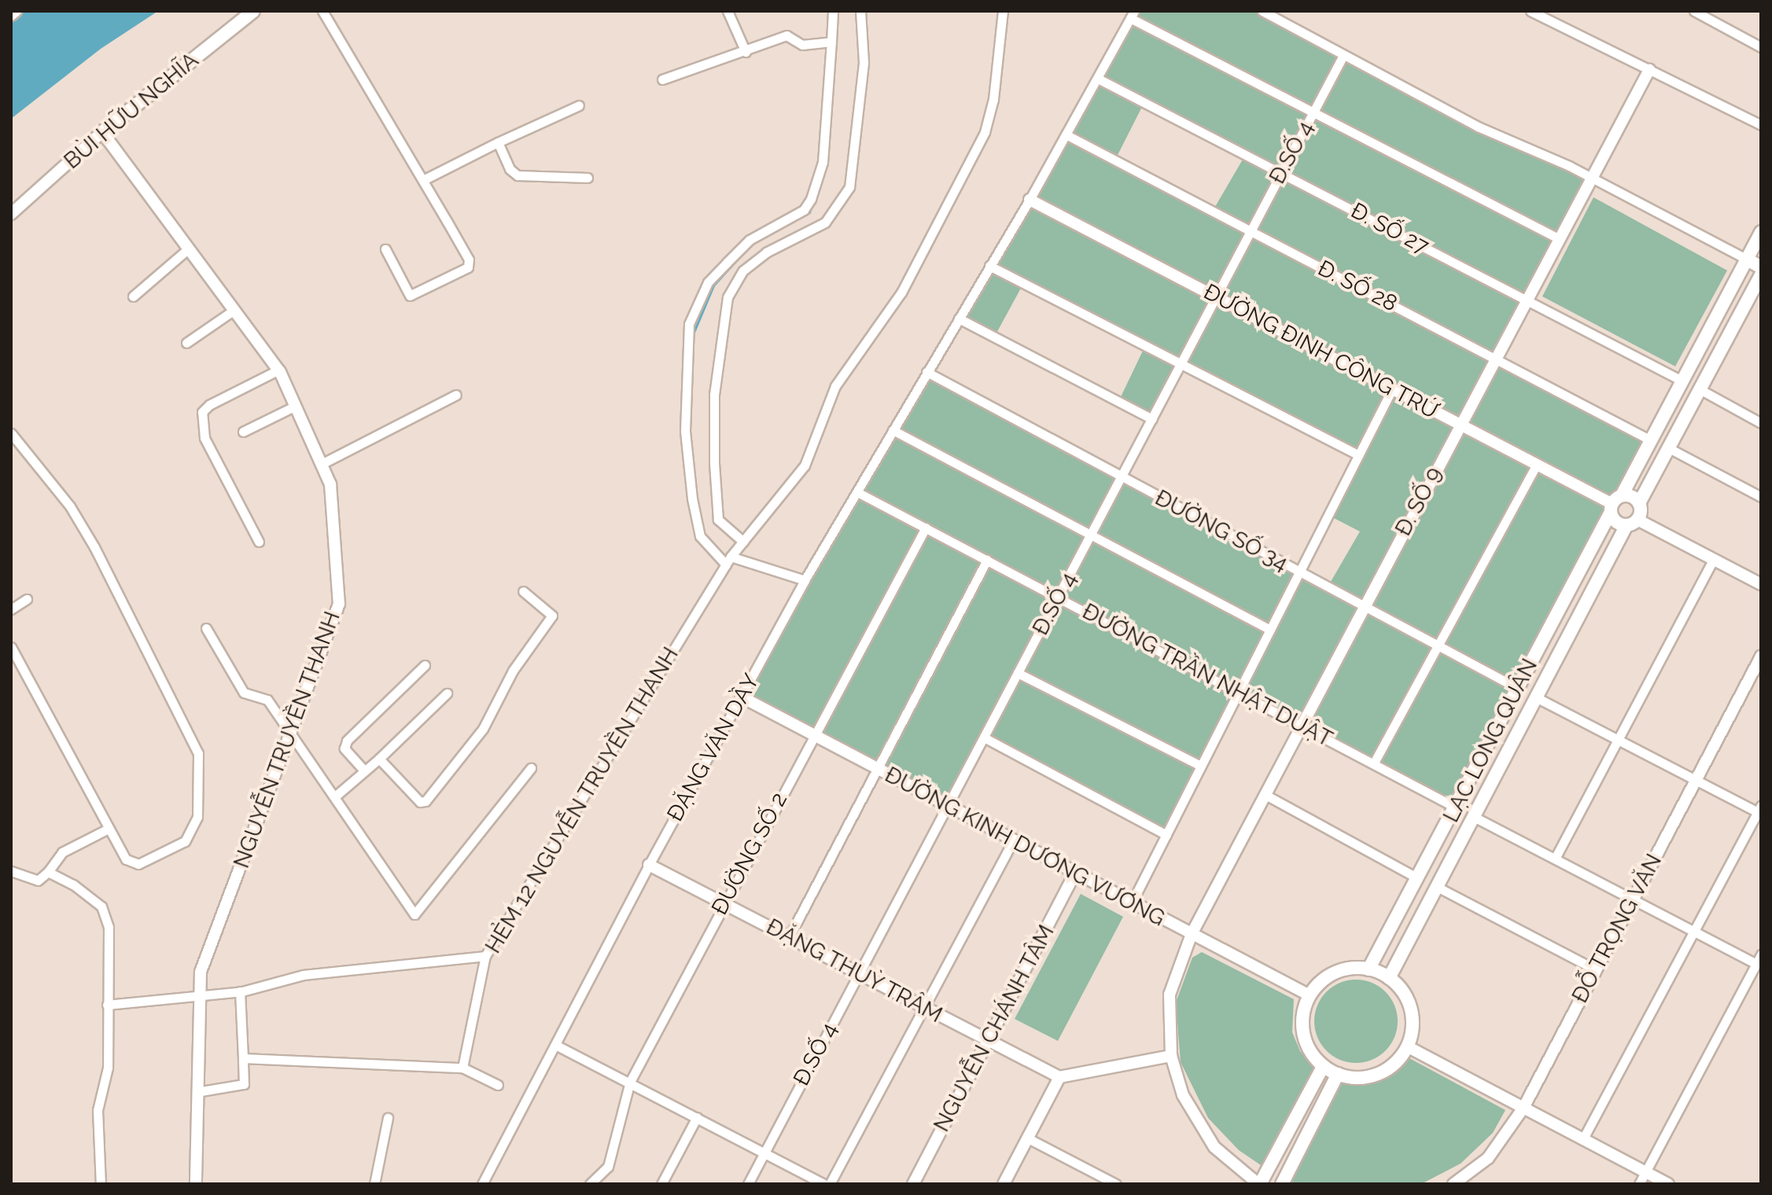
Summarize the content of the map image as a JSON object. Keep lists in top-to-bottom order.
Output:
{
  "streets": {
    "main road": ["BÙI HỮU NGHĨA", "LẠC LONG QUÂN"],
    "street": [
      "Đ.SỐ 4",
      "Đ. SỐ 27",
      "Đ. SỐ 28",
      "ĐƯỜNG ĐINH CÔNG TRỨ",
      "Đ. SỐ 9",
      "ĐƯỜNG SỐ 34",
      "ĐƯỜNG TRẦN NHẬT DUẬT",
      "NGUYỄN TRUYỀN THANH",
      "ĐẶNG VĂN DẦY",
      "HẺM 12 NGUYỄN TRUYỀN THANH",
      "ĐƯỜNG KINH DƯƠNG VƯƠNG",
      "ĐƯỜNG SỐ 2",
      "ĐỖ TRỌNG VĂN",
      "ĐẶNG THUỲ TRÂM",
      "NGUYỄN CHÁNH TÂM"
    ]
  },
  "crossings": [
    ["BÙI HỮU NGHĨA", "NGUYỄN TRUYỀN THANH"],
    ["Đ.SỐ 4", "Đ. SỐ 27"],
    ["Đ.SỐ 4", "Đ. SỐ 28"],
    ["Đ.SỐ 4", "ĐƯỜNG ĐINH CÔNG TRỨ"],
    ["Đ.SỐ 4", "ĐƯỜNG SỐ 34"],
    ["Đ.SỐ 4", "ĐƯỜNG TRẦN NHẬT DUẬT"],
    ["Đ.SỐ 4", "ĐƯỜNG KINH DƯƠNG VƯƠNG"],
    ["Đ.SỐ 4", "ĐẶNG THUỲ TRÂM"],
    ["Đ. SỐ 27", "Đ. SỐ 9"],
    ["Đ. SỐ 27", "LẠC LONG QUÂN"],
    ["Đ. SỐ 27", "ĐẶNG VĂN DẦY"],
    ["Đ. SỐ 28", "Đ. SỐ 9"],
    ["Đ. SỐ 28", "LẠC LONG QUÂN"],
    ["Đ. SỐ 28", "ĐẶNG VĂN DẦY"],
    ["ĐƯỜNG ĐINH CÔNG TRỨ", "Đ. SỐ 9"],
    ["ĐƯỜNG ĐINH CÔNG TRỨ", "LẠC LONG QUÂN"],
    ["ĐƯỜNG ĐINH CÔNG TRỨ", "ĐẶNG VĂN DẦY"],
    ["Đ. SỐ 9", "ĐƯỜNG SỐ 34"],
    ["Đ. SỐ 9", "ĐƯỜNG TRẦN NHẬT DUẬT"],
    ["Đ. SỐ 9", "ĐƯỜNG KINH DƯƠNG VƯƠNG"],
    ["ĐƯỜNG SỐ 34", "LẠC LONG QUÂN"],
    ["ĐƯỜNG SỐ 34", "ĐẶNG VĂN DẦY"],
    ["ĐƯỜNG TRẦN NHẬT DUẬT", "LẠC LONG QUÂN"],
    ["ĐƯỜNG TRẦN NHẬT DUẬT", "ĐẶNG VĂN DẦY"],
    ["ĐƯỜNG TRẦN NHẬT DUẬT", "ĐƯỜNG SỐ 2"],
    ["LẠC LONG QUÂN", "ĐƯỜNG KINH DƯƠNG VƯƠNG"],
    ["ĐẶNG VĂN DẦY", "ĐƯỜNG KINH DƯƠNG VƯƠNG"],
    ["ĐẶNG VĂN DẦY", "ĐẶNG THUỲ TRÂM"],
    ["ĐƯỜNG KINH DƯƠNG VƯƠNG", "ĐƯỜNG SỐ 2"],
    ["ĐƯỜNG KINH DƯƠNG VƯƠNG", "NGUYỄN CHÁNH TÂM"],
    ["ĐƯỜNG SỐ 2", "ĐẶNG THUỲ TRÂM"],
    ["ĐẶNG THUỲ TRÂM", "NGUYỄN CHÁNH TÂM"]
  ]
}
